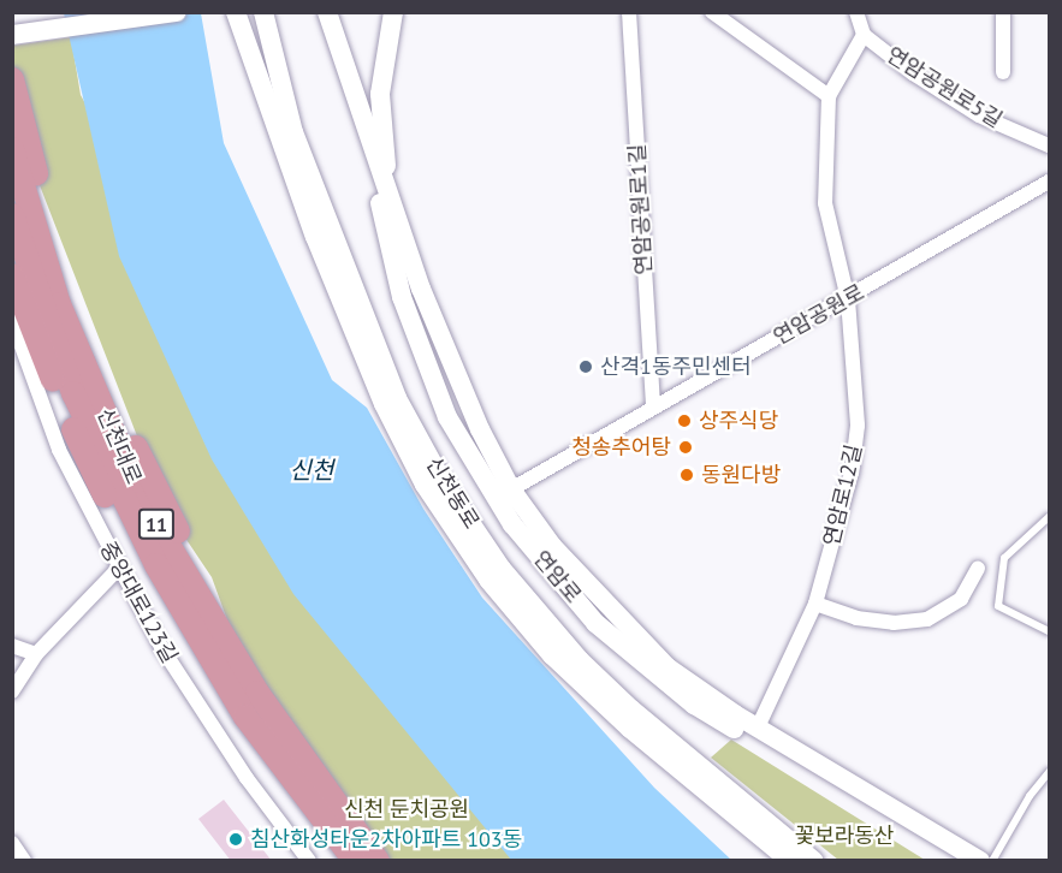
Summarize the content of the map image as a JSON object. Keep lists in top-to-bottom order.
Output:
{
  "streets": {
    "highway": ["신천대로", "11"],
    "main road": ["신천동로", "연암로"],
    "street": [
      "연암공원로5길",
      "연암공원로1길",
      "연암공원로",
      "연암로12길",
      "중앙대로123길"
    ]
  },
  "crossings": [
    ["연암공원로1길", "연암공원로"],
    ["연암공원로", "연암로12길"],
    ["연암공원로", "연암로"],
    ["연암로12길", "연암로"]
  ],
  "water": ["신천"],
  "parks": ["신천 둔치공원", "꽃보라동산"],
  "places": [
    "산격1동주민센터",
    "상주식당",
    "청송추어탕",
    "동원다방",
    "침산화성타운2차아파트 103동"
  ]
}
